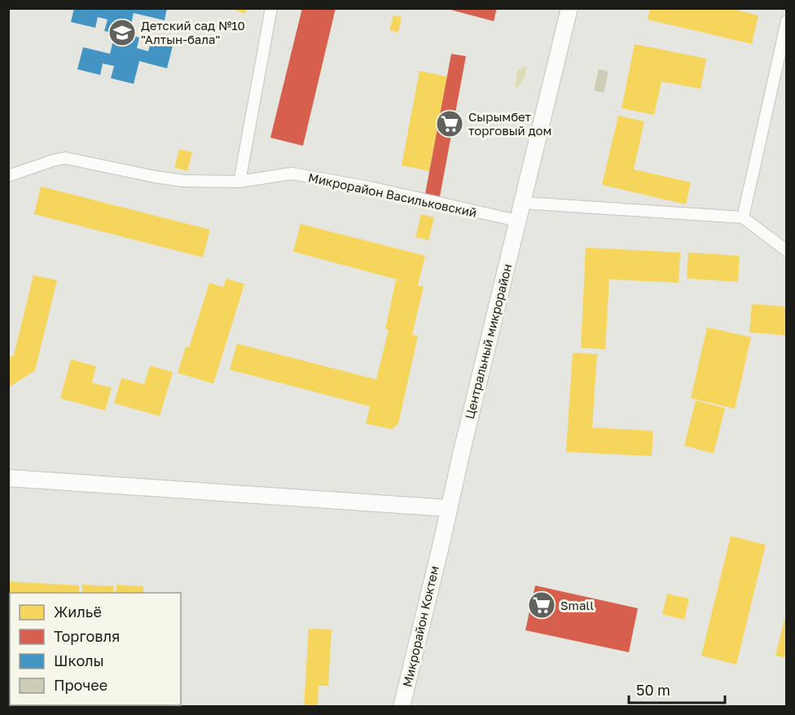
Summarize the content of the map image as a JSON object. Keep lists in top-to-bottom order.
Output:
{
  "streets": {
    "main road": ["Центральный микрорайон", "Микрорайон Коктем"],
    "street": ["Микрорайон Васильковский"]
  },
  "crossings": [
    ["Микрорайон Васильковский", "Центральный микрорайон"],
    ["Центральный микрорайон", "Микрорайон Коктем"]
  ],
  "places": {
    "school or university": ["Детский сад №10 \"Алтын-бала\""],
    "supermarket": ["Сырымбет торговый дом", "Small"]
  },
  "legend": [
    "Жильё",
    "Торговля",
    "Школы",
    "Прочее"
  ],
  "scale_bar": "50 m"
}
